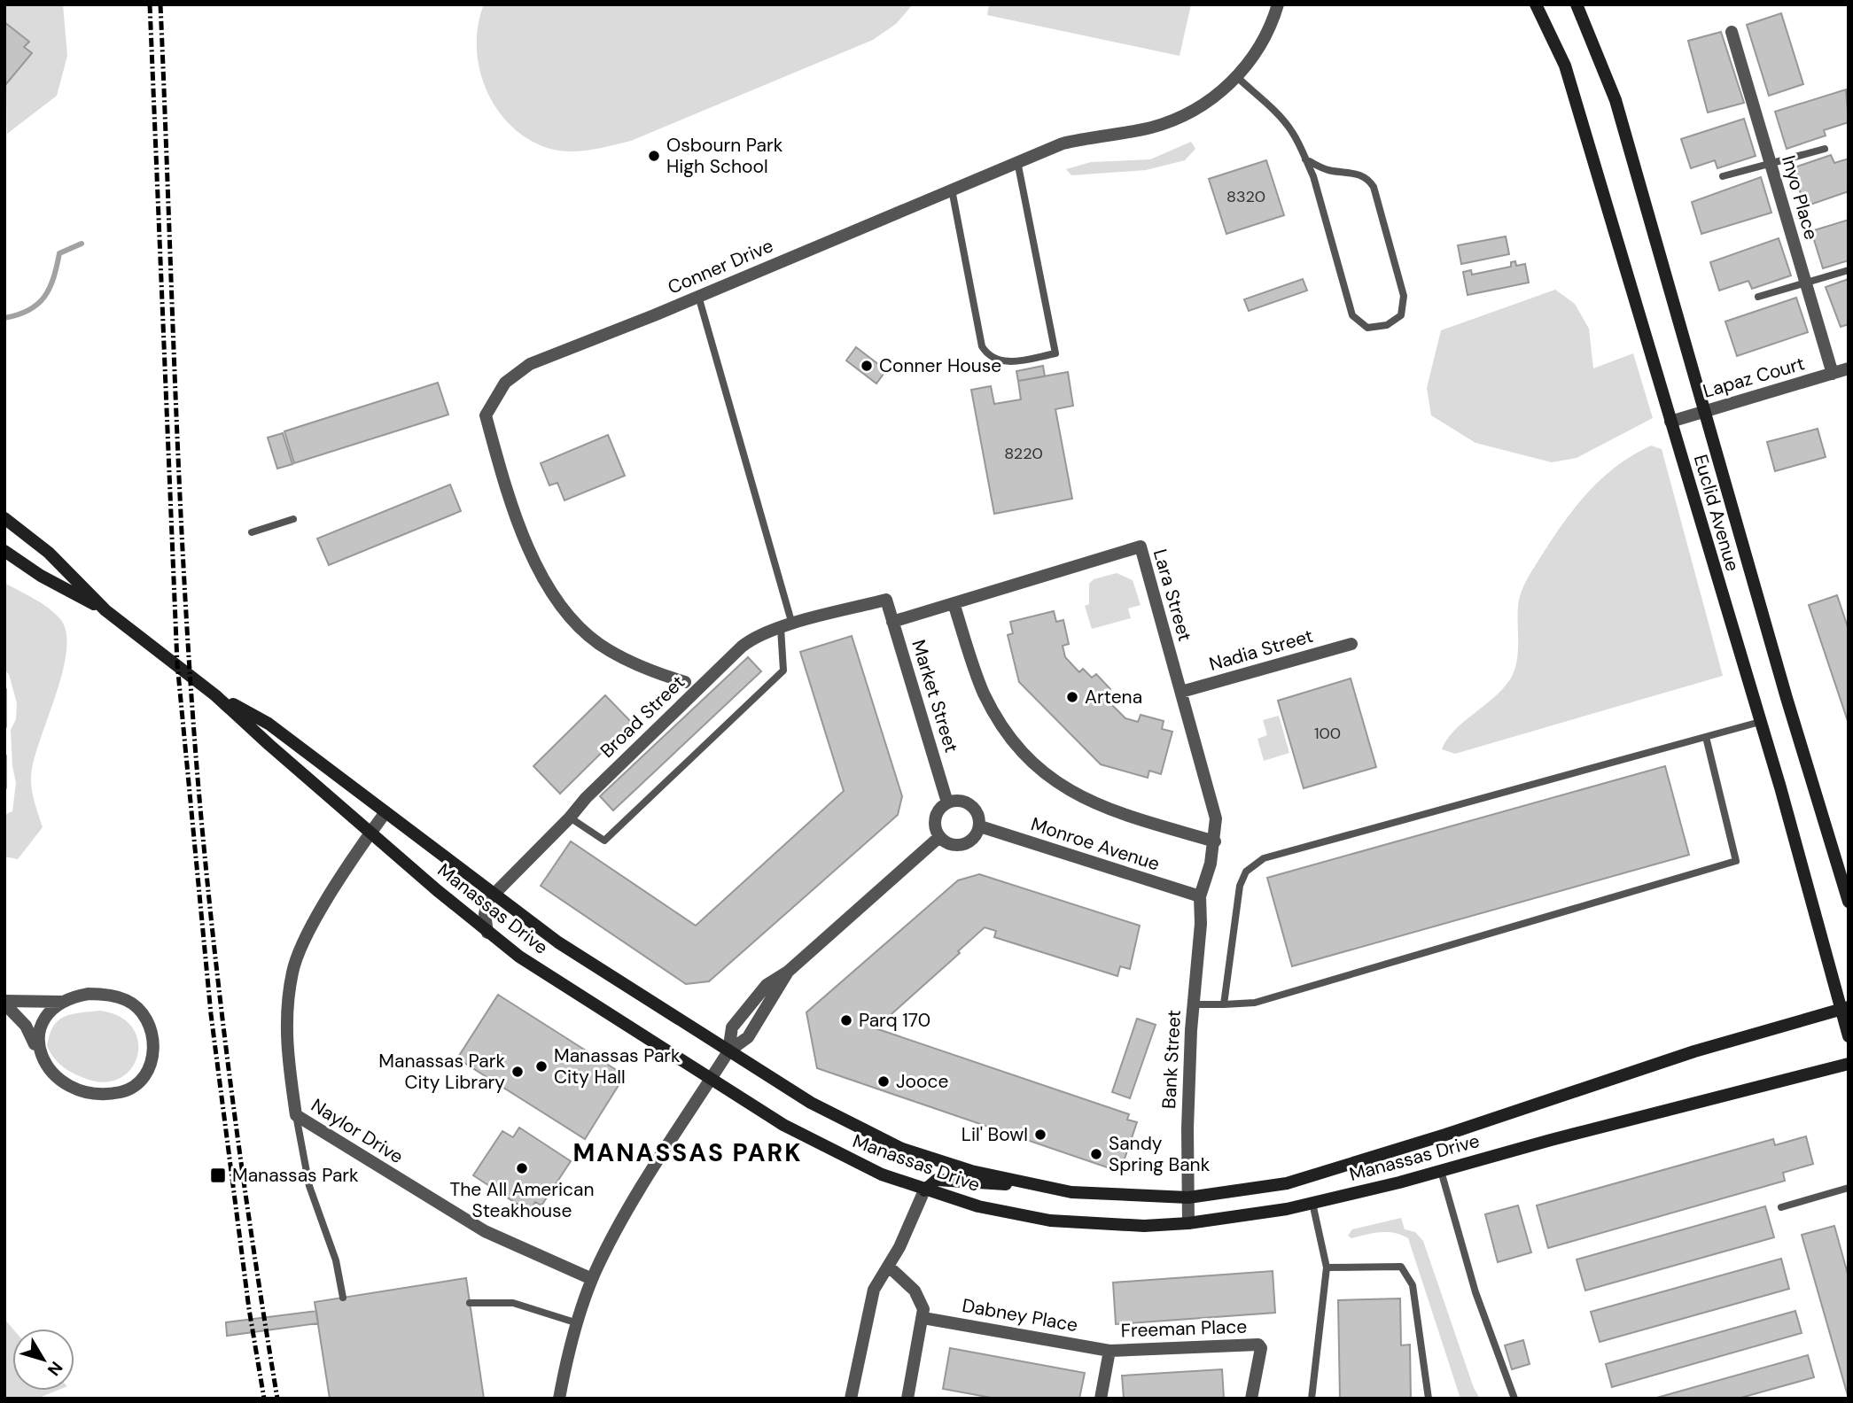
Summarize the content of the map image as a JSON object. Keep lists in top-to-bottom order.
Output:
{
  "streets": {
    "main road": ["Euclid Avenue", "Manassas Drive"],
    "street": [
      "Inyo Place",
      "Conner Drive",
      "Lapaz Court",
      "Lara Street",
      "Nadia Street",
      "Market Street",
      "Broad Street",
      "Monroe Avenue",
      "Bank Street",
      "Naylor Drive",
      "Dabney Place",
      "Freeman Place"
    ]
  },
  "crossings": [
    ["Inyo Place", "Lapaz Court"],
    ["Lapaz Court", "Euclid Avenue"],
    ["Euclid Avenue", "Manassas Drive"],
    ["Lara Street", "Nadia Street"],
    ["Lara Street", "Market Street"],
    ["Lara Street", "Monroe Avenue"],
    ["Lara Street", "Bank Street"],
    ["Market Street", "Broad Street"],
    ["Market Street", "Monroe Avenue"],
    ["Broad Street", "Manassas Drive"],
    ["Monroe Avenue", "Bank Street"],
    ["Manassas Drive", "Bank Street"],
    ["Manassas Drive", "Naylor Drive"],
    ["Dabney Place", "Freeman Place"]
  ],
  "districts": ["MANASSAS PARK"],
  "places": {
    "other": [
      "Osbourn Park High School",
      "Conner House",
      "Artena",
      "Parq 170",
      "Manassas Park City Hall",
      "Manassas Park City Library",
      "Jooce",
      "Lil' Bowl",
      "Sandy Spring Bank",
      "The All American Steakhouse"
    ],
    "transit": ["Manassas Park"]
  },
  "house_numbers": ["8320", "8220", "100"],
  "north": "bottom right"
}
